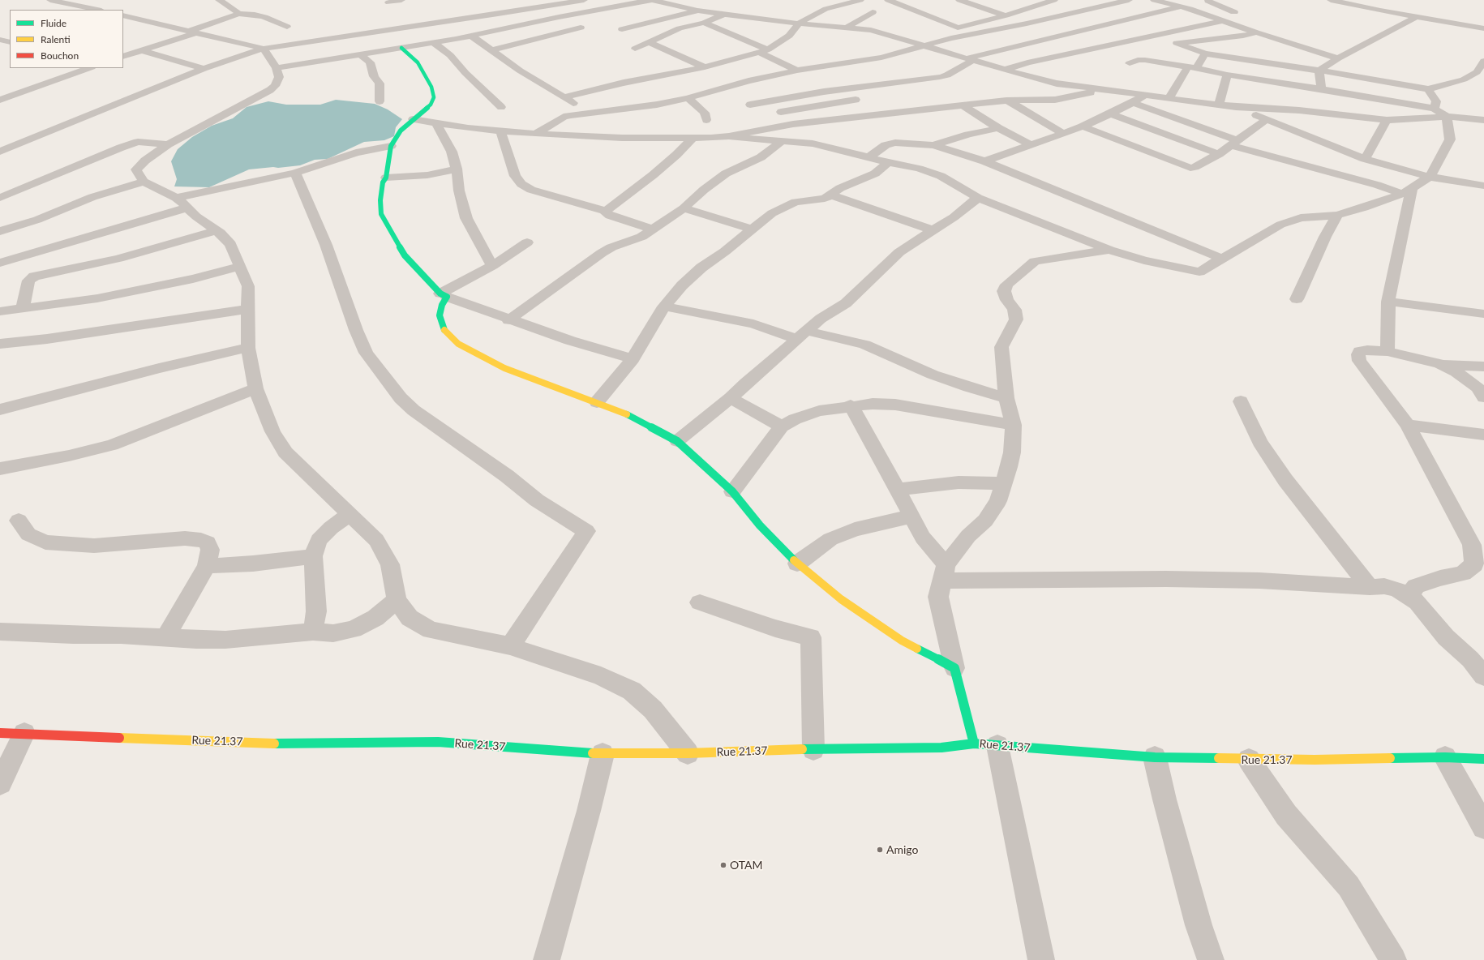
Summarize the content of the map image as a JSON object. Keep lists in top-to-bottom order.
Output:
{
  "streets": {
    "street": ["Rue 21.37"]
  },
  "places": ["Amigo", "OTAM"],
  "legend": ["Fluide", "Ralenti", "Bouchon"]
}
